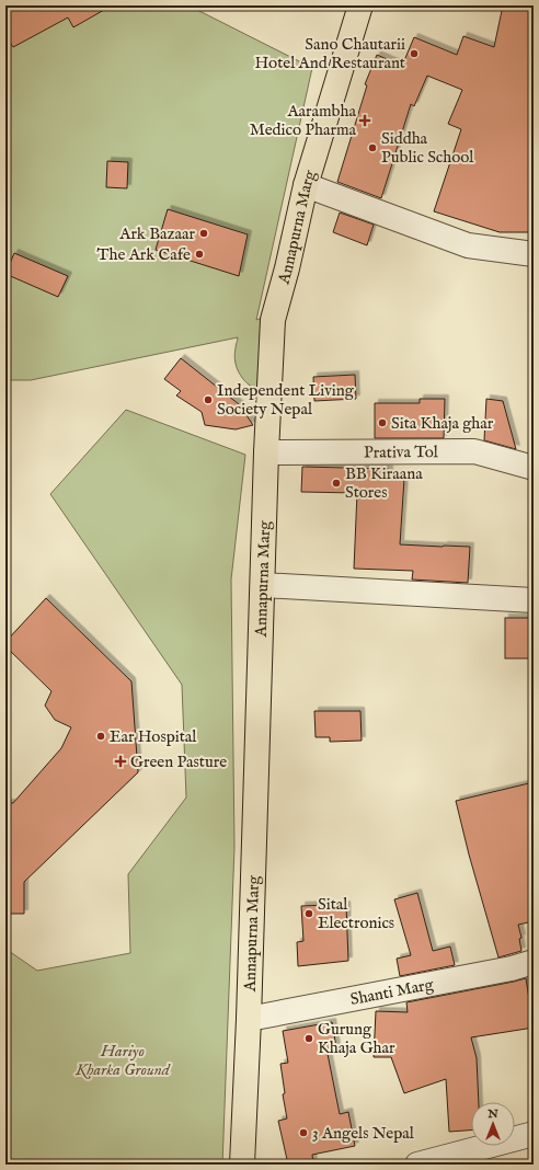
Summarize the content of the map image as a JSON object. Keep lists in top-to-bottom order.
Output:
{
  "streets": {
    "main road": ["Annapurna Marg"],
    "street": ["Prativa Tol", "Shanti Marg"]
  },
  "crossings": [
    ["Annapurna Marg", "Prativa Tol"],
    ["Annapurna Marg", "Shanti Marg"]
  ],
  "parks": ["Hariyo Kharka Ground"],
  "places": {
    "other": [
      "Sano Chautarii Hotel And Restaurant",
      "Siddha Public School",
      "Ark Bazaar",
      "The Ark Cafe",
      "Independent Living Society Nepal",
      "Sita Khaja ghar",
      "BB Kiraana Stores",
      "Ear Hospital",
      "Sital Electronics",
      "Gurung Khaja Ghar",
      "3 Angels Nepal"
    ],
    "health": ["Aarambha Medico Pharma", "Green Pasture"]
  },
  "north": "top"
}
